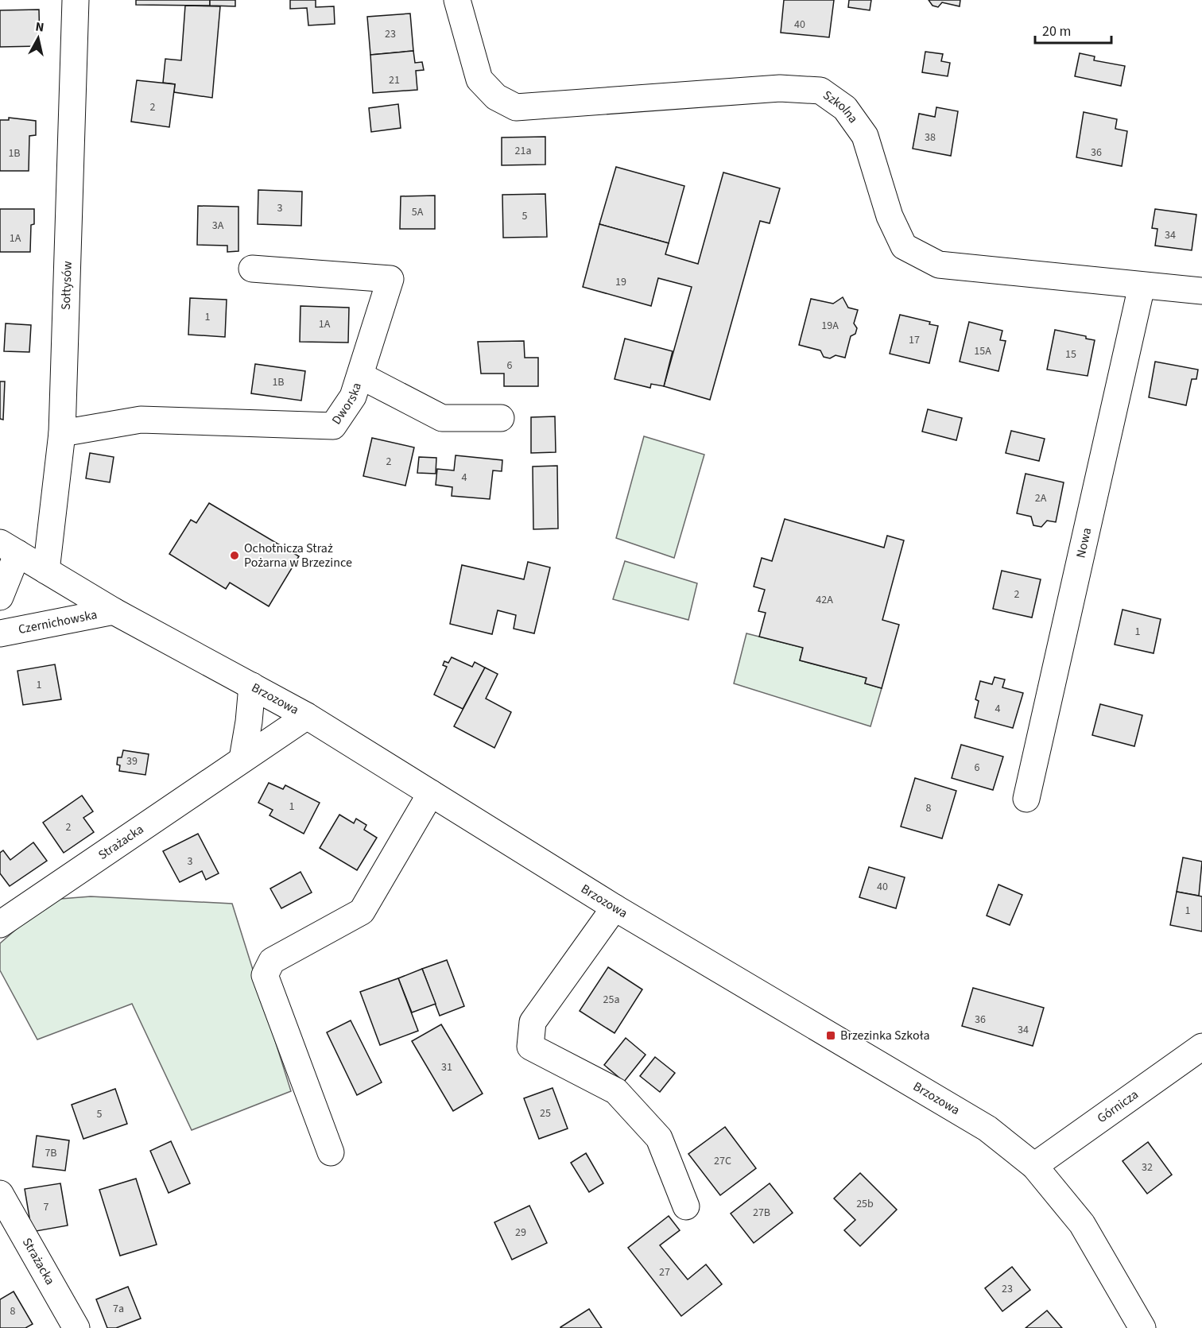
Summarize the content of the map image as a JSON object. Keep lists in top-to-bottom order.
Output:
{
  "streets": {
    "street": [
      "Szkolna",
      "Sołtysów",
      "Dworska",
      "Nowa",
      "Czernichowska",
      "Brzozowa",
      "Strażacka",
      "Górnicza"
    ]
  },
  "crossings": [
    ["Szkolna", "Nowa"],
    ["Sołtysów", "Dworska"],
    ["Sołtysów", "Brzozowa"],
    ["Czernichowska", "Brzozowa"],
    ["Brzozowa", "Strażacka"],
    ["Brzozowa", "Górnicza"]
  ],
  "places": {
    "other": ["Ochotnicza Straż Pożarna w Brzezince"],
    "transit": ["Brzezinka Szkoła"]
  },
  "house_numbers": [
    "40",
    "23",
    "21",
    "2",
    "38",
    "21a",
    "36",
    "1B",
    "3",
    "5A",
    "5",
    "3A",
    "34",
    "1A",
    "19",
    "1",
    "1A",
    "19A",
    "17",
    "15A",
    "15",
    "6",
    "1B",
    "2",
    "4",
    "2A",
    "2",
    "42A",
    "1",
    "1",
    "4",
    "39",
    "6",
    "1",
    "8",
    "2",
    "3",
    "40",
    "1",
    "25a",
    "36",
    "34",
    "31",
    "25",
    "5",
    "7B",
    "27C",
    "32",
    "25b",
    "7",
    "27B",
    "29",
    "27",
    "23",
    "7a",
    "8"
  ],
  "scale_bar": "20 m",
  "north": "top"
}
